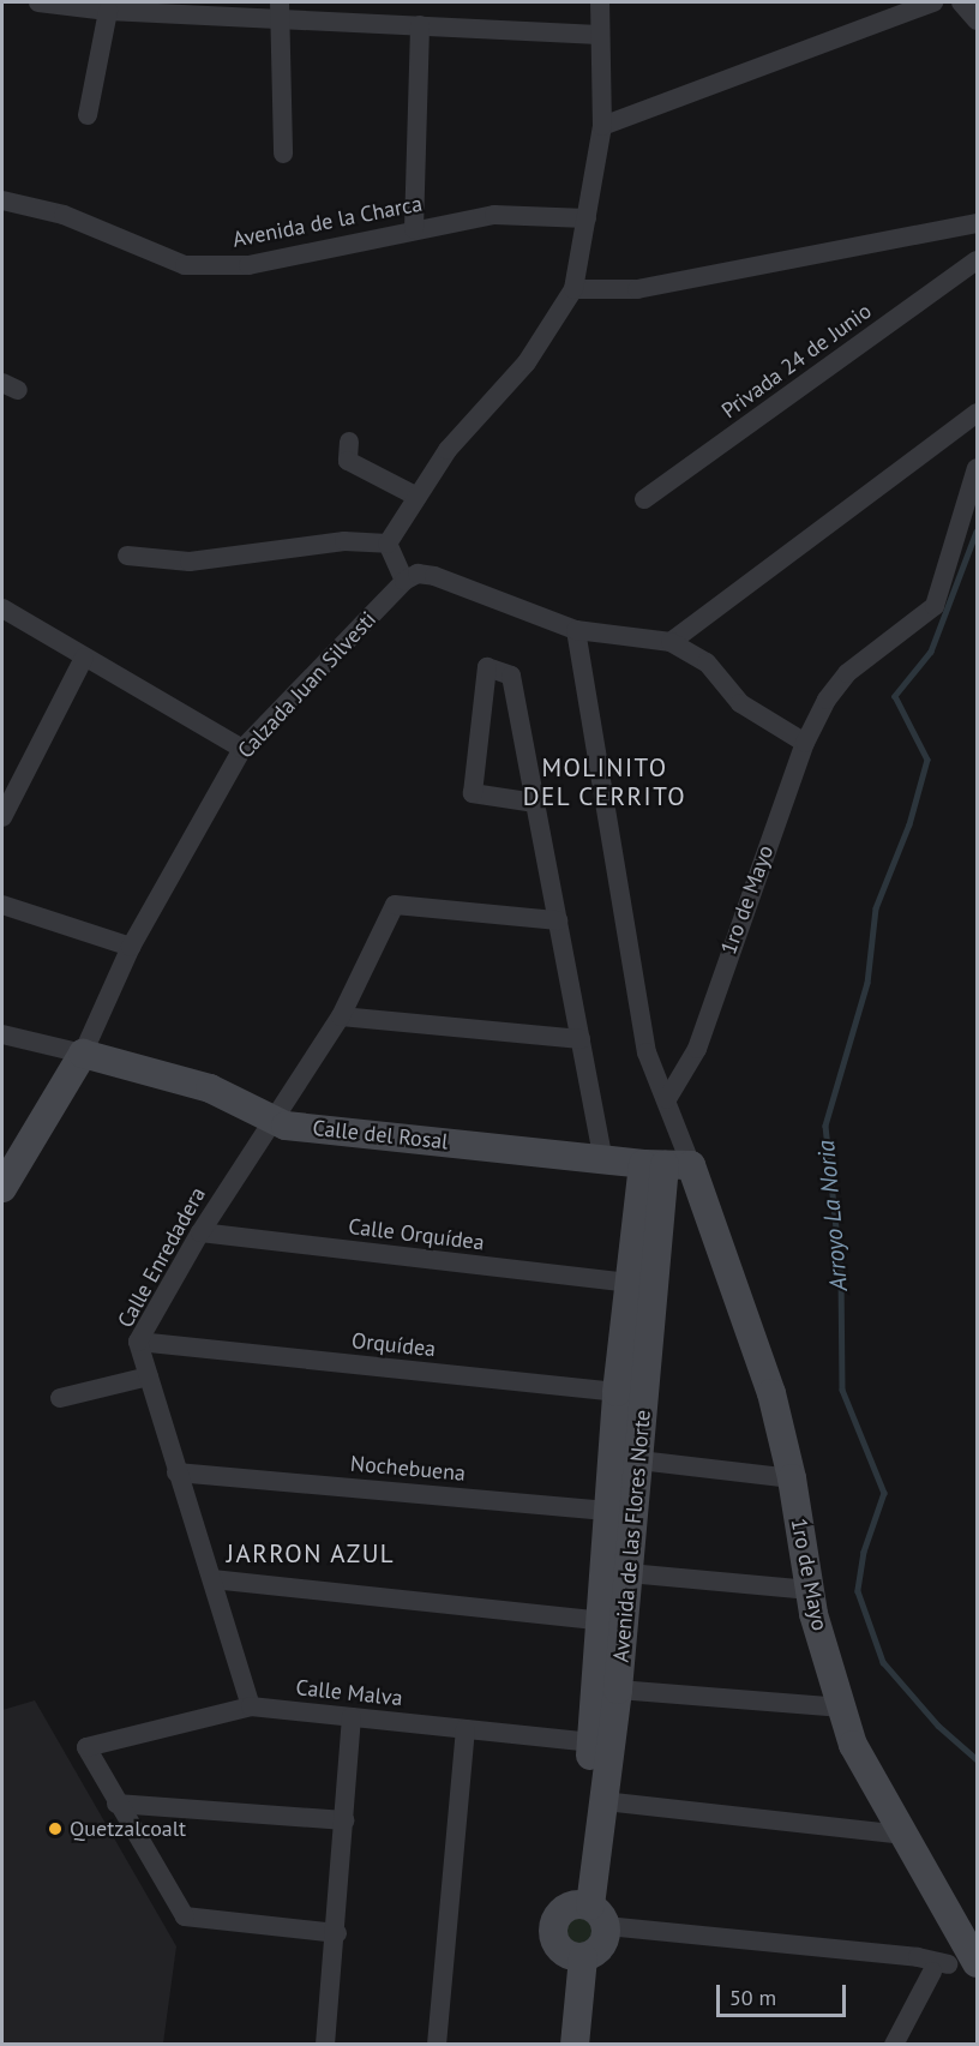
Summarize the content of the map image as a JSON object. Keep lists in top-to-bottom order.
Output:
{
  "streets": {
    "street": [
      "Avenida de la Charca",
      "Privada 24 de Junio",
      "Calzada Juan Silvesti",
      "1ro de Mayo",
      "Calle del Rosal",
      "Calle Orquídea",
      "Calle Enredadera",
      "Orquídea",
      "Nochebuena",
      "Avenida de las Flores Norte",
      "Calle Malva"
    ]
  },
  "crossings": [
    ["Calzada Juan Silvesti", "Calle del Rosal"],
    ["1ro de Mayo", "Calle del Rosal"],
    ["1ro de Mayo", "Avenida de las Flores Norte"],
    ["Calle del Rosal", "Calle Enredadera"],
    ["Calle del Rosal", "Avenida de las Flores Norte"],
    ["Calle Orquídea", "Calle Enredadera"],
    ["Calle Orquídea", "Avenida de las Flores Norte"],
    ["Calle Enredadera", "Orquídea"],
    ["Calle Enredadera", "Nochebuena"],
    ["Calle Enredadera", "Calle Malva"],
    ["Orquídea", "Avenida de las Flores Norte"],
    ["Nochebuena", "Avenida de las Flores Norte"],
    ["Avenida de las Flores Norte", "Calle Malva"]
  ],
  "districts": ["MOLINITO DEL CERRITO", "JARRON AZUL"],
  "water": ["Arroyo La Noria"],
  "places": ["Quetzalcoalt"],
  "scale_bar": "50 m"
}
